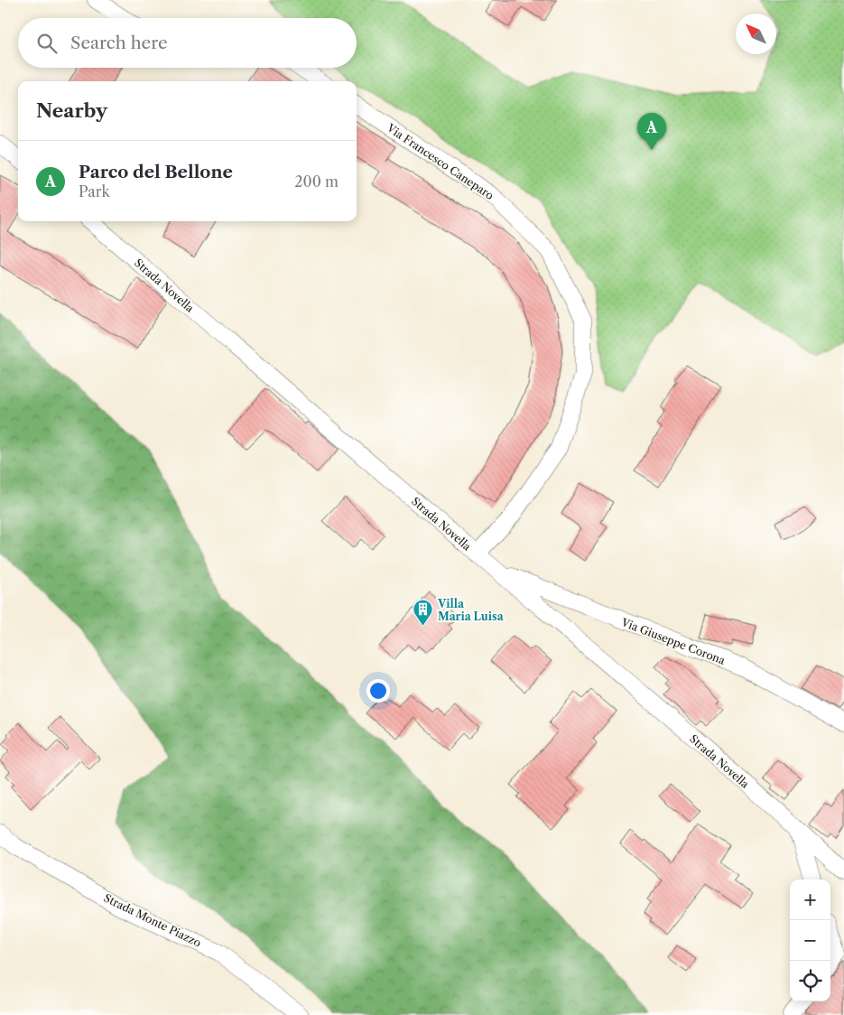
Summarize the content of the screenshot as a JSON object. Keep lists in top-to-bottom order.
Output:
{
  "streets": {
    "street": [
      "Via Francesco Caneparo",
      "Strada Novella",
      "Via Giuseppe Corona",
      "Strada Monte Piazzo"
    ]
  },
  "crossings": [
    ["Via Francesco Caneparo", "Strada Novella"],
    ["Strada Novella", "Via Giuseppe Corona"]
  ],
  "places": {
    "building": ["Villa Maria Luisa"]
  },
  "north": "top left",
  "page": {
    "search": "Search here",
    "heading": "Nearby",
    "pins": "A",
    "list": [
      {
        "mark": "A",
        "name": "Parco del Bellone",
        "note": "Park",
        "value": "200 m"
      }
    ],
    "map_buttons": ["+", "−"]
  }
}
